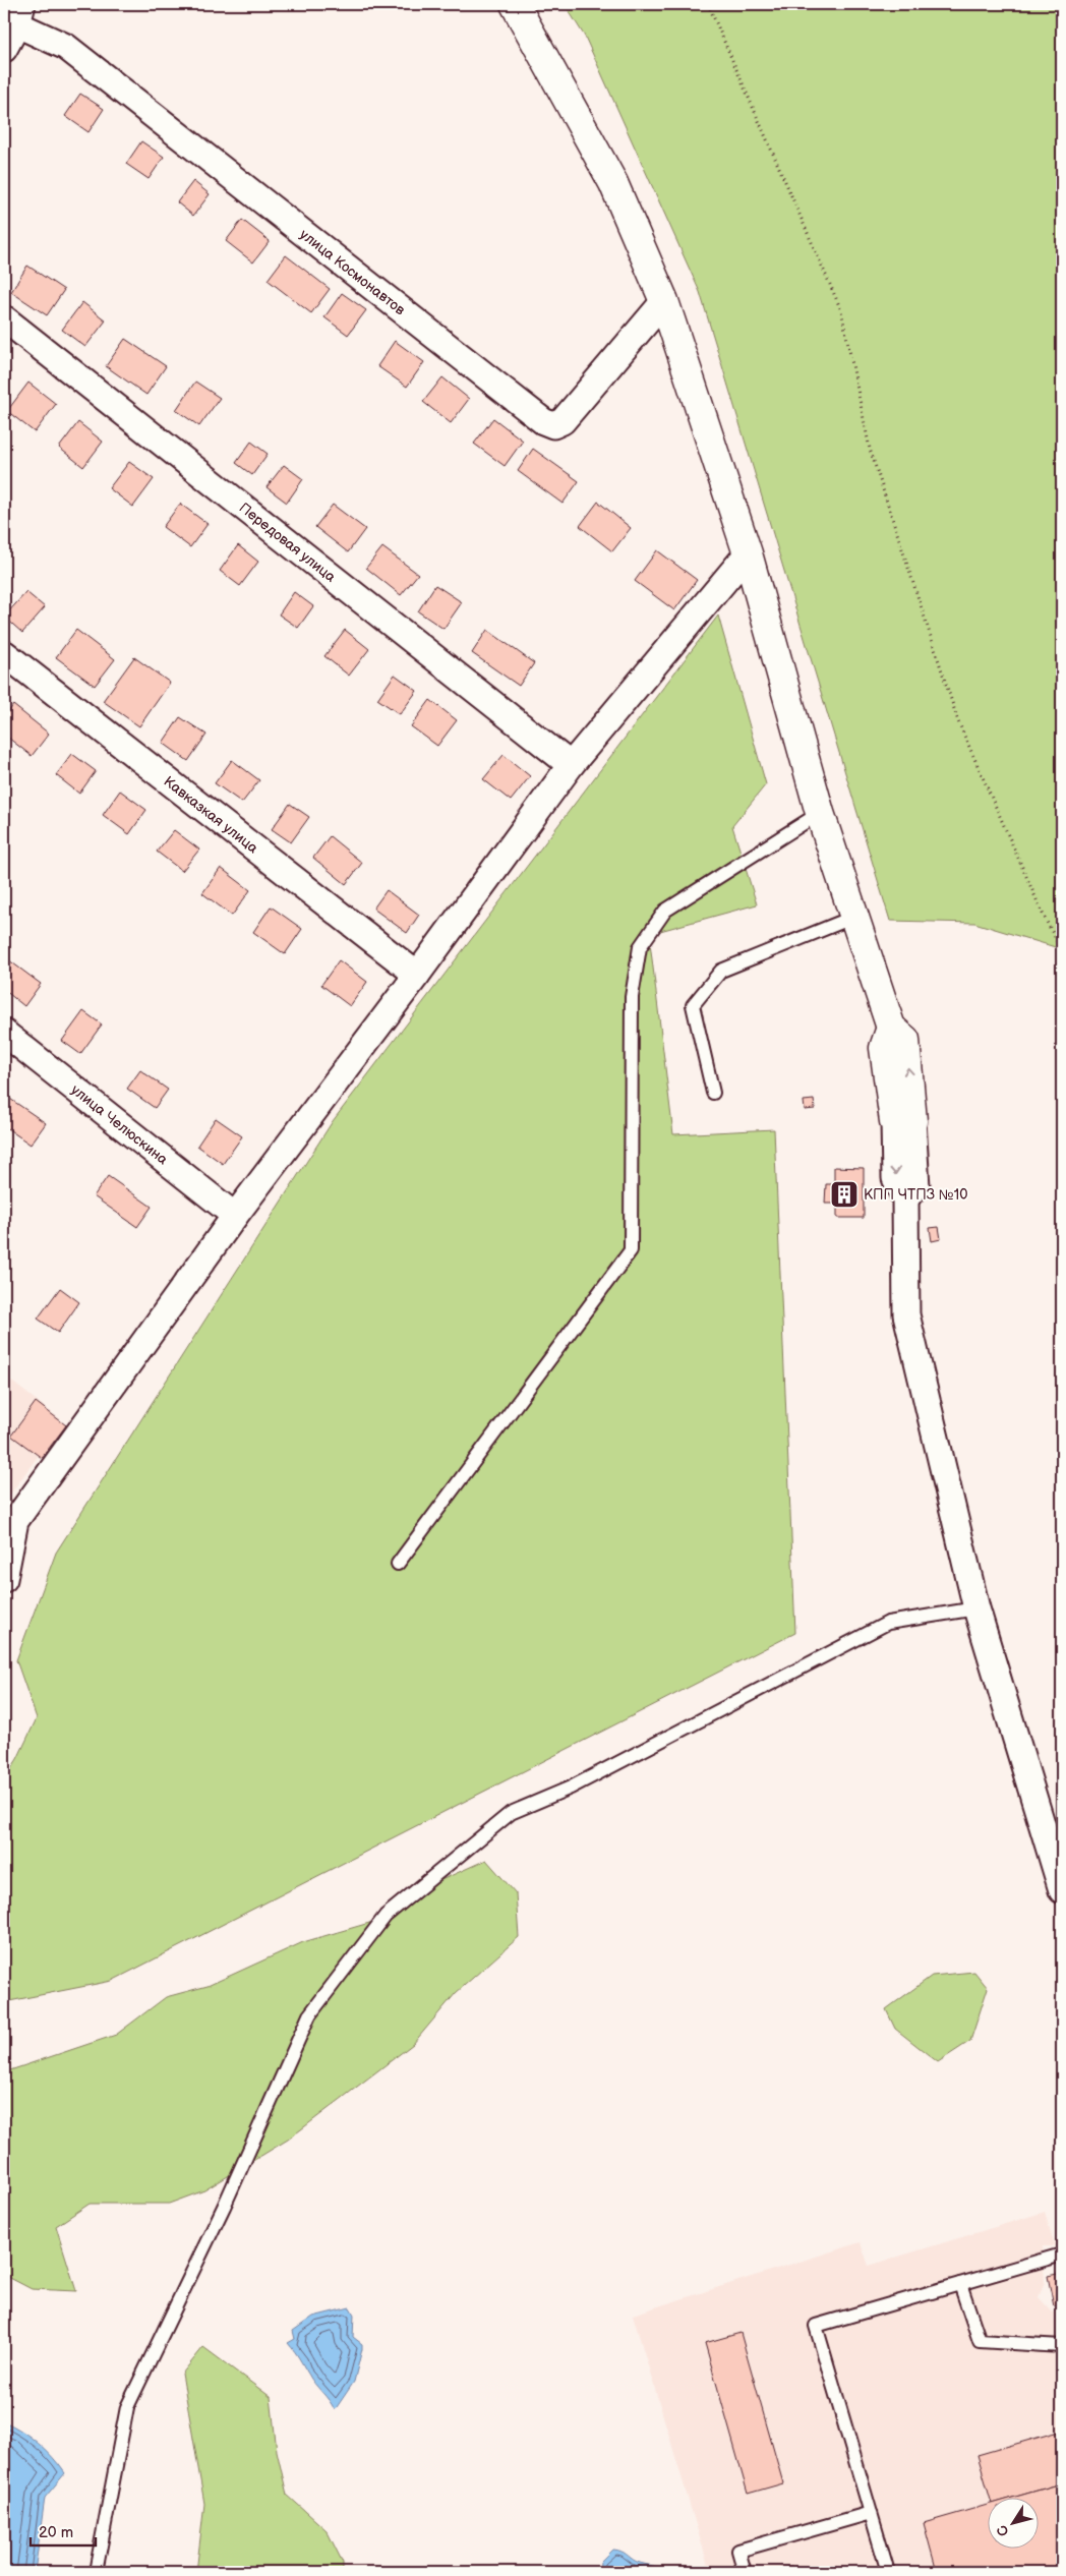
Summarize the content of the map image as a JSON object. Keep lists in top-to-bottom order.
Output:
{
  "streets": {
    "street": [
      "улица Космонавтов",
      "Передовая улица",
      "Кавказкая улица",
      "улица Челюскина"
    ]
  },
  "places": {
    "building": ["КПП ЧТПЗ №10"]
  },
  "scale_bar": "20 m",
  "north": "bottom left"
}
